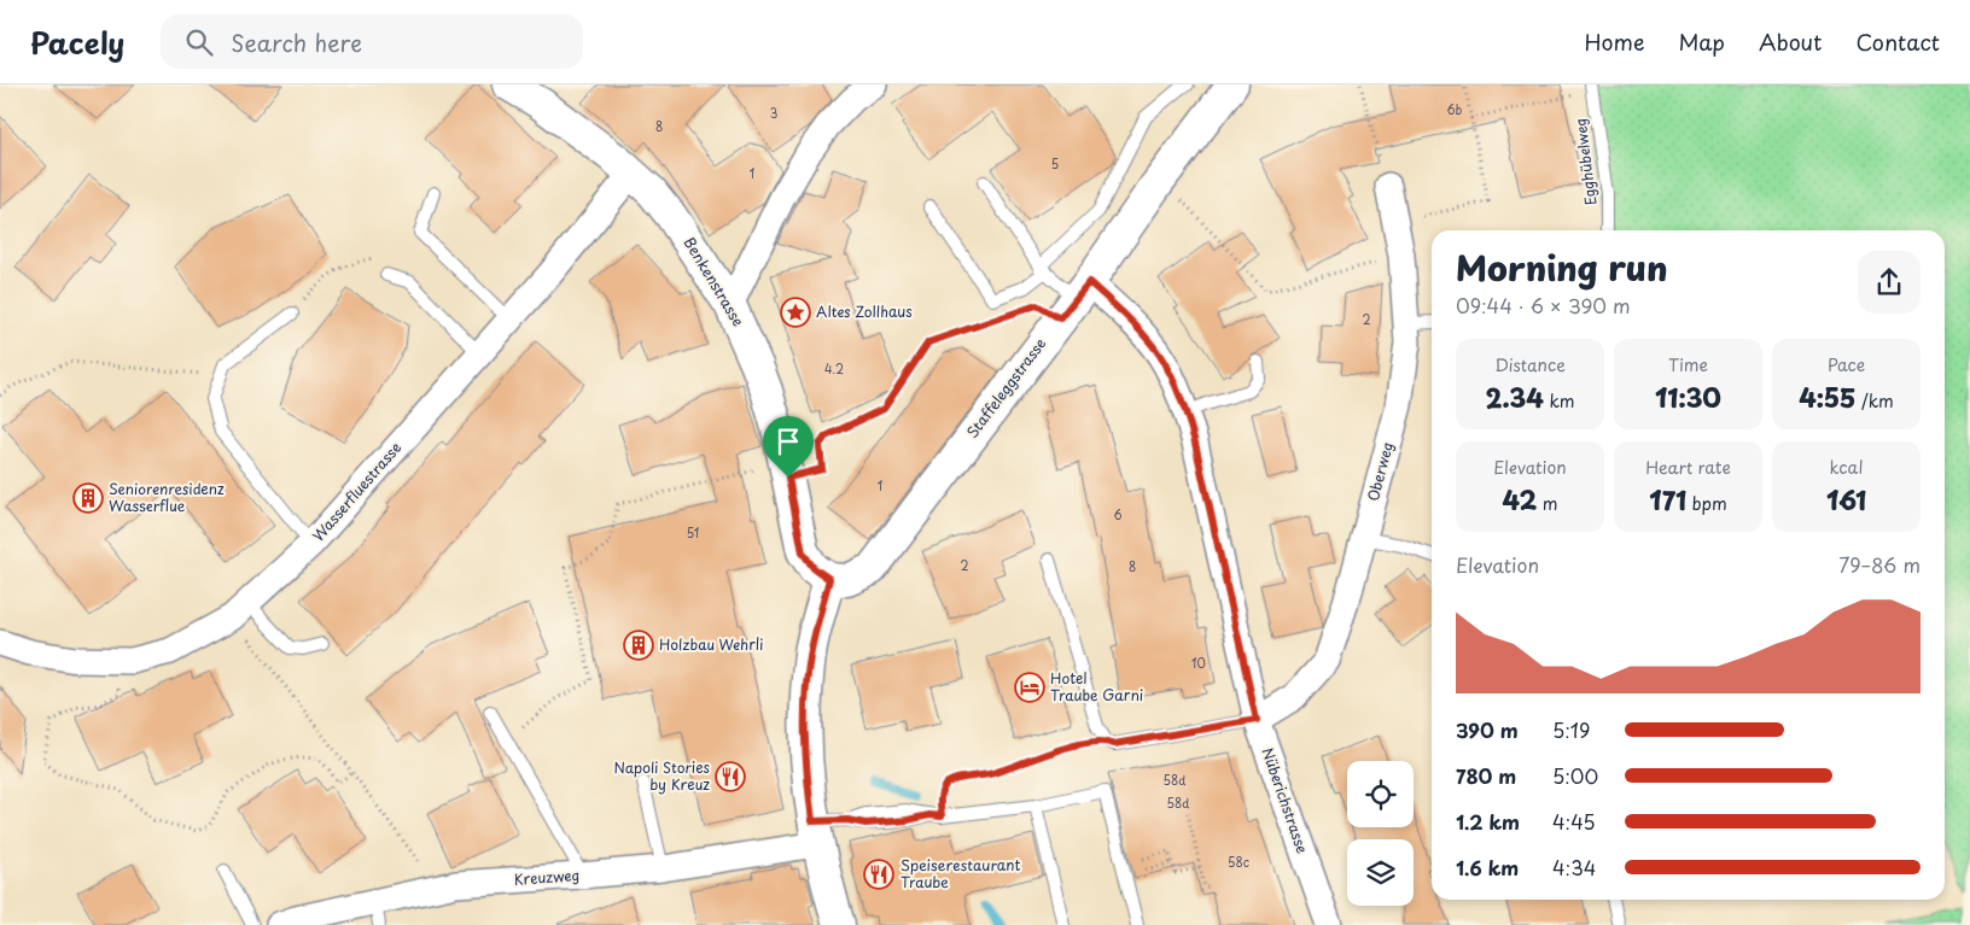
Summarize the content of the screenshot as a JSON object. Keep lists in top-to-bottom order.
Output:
{
  "streets": {
    "street": [
      "Benkenstrasse",
      "Staffeleggstrasse",
      "Oberweg",
      "Wasserfluestrasse",
      "Nüberichstrasse",
      "Kreuzweg"
    ],
    "lane": ["Egghübelweg"]
  },
  "crossings": [
    ["Benkenstrasse", "Staffeleggstrasse"],
    ["Benkenstrasse", "Wasserfluestrasse"],
    ["Staffeleggstrasse", "Nüberichstrasse"],
    ["Oberweg", "Nüberichstrasse"]
  ],
  "places": {
    "place": ["Altes Zollhaus"],
    "building": ["Seniorenresidenz Wasserflue", "Holzbau Wehrli"],
    "hotel": ["Hotel Traube Garni"],
    "restaurant": ["Napoli Stories by Kreuz", "Speiserestaurant Traube"]
  },
  "house_numbers": [
    "6b",
    "3",
    "8",
    "5",
    "1",
    "2",
    "4.2",
    "1",
    "6",
    "51",
    "2",
    "8",
    "10",
    "58d",
    "58d",
    "58c"
  ],
  "page": {
    "header": "Pacely",
    "search": "Search here",
    "nav": [
      "Home",
      "Map",
      "About",
      "Contact"
    ],
    "heading": ["Morning run", "09:44 · 6 × 390 m"],
    "stats": [
      ["Distance", "2.34 km"],
      ["Time", "11:30"],
      ["Pace", "4:55 /km"],
      ["Elevation", "42 m"],
      ["Heart rate", "171 bpm"],
      ["kcal", "161"]
    ],
    "chart": ["Elevation", "79–86 m"],
    "list": [
      {
        "name": "390 m",
        "note": "5:19"
      },
      {
        "name": "780 m",
        "note": "5:00"
      },
      {
        "name": "1.2 km",
        "note": "4:45"
      },
      {
        "name": "1.6 km",
        "note": "4:34"
      }
    ]
  }
}
